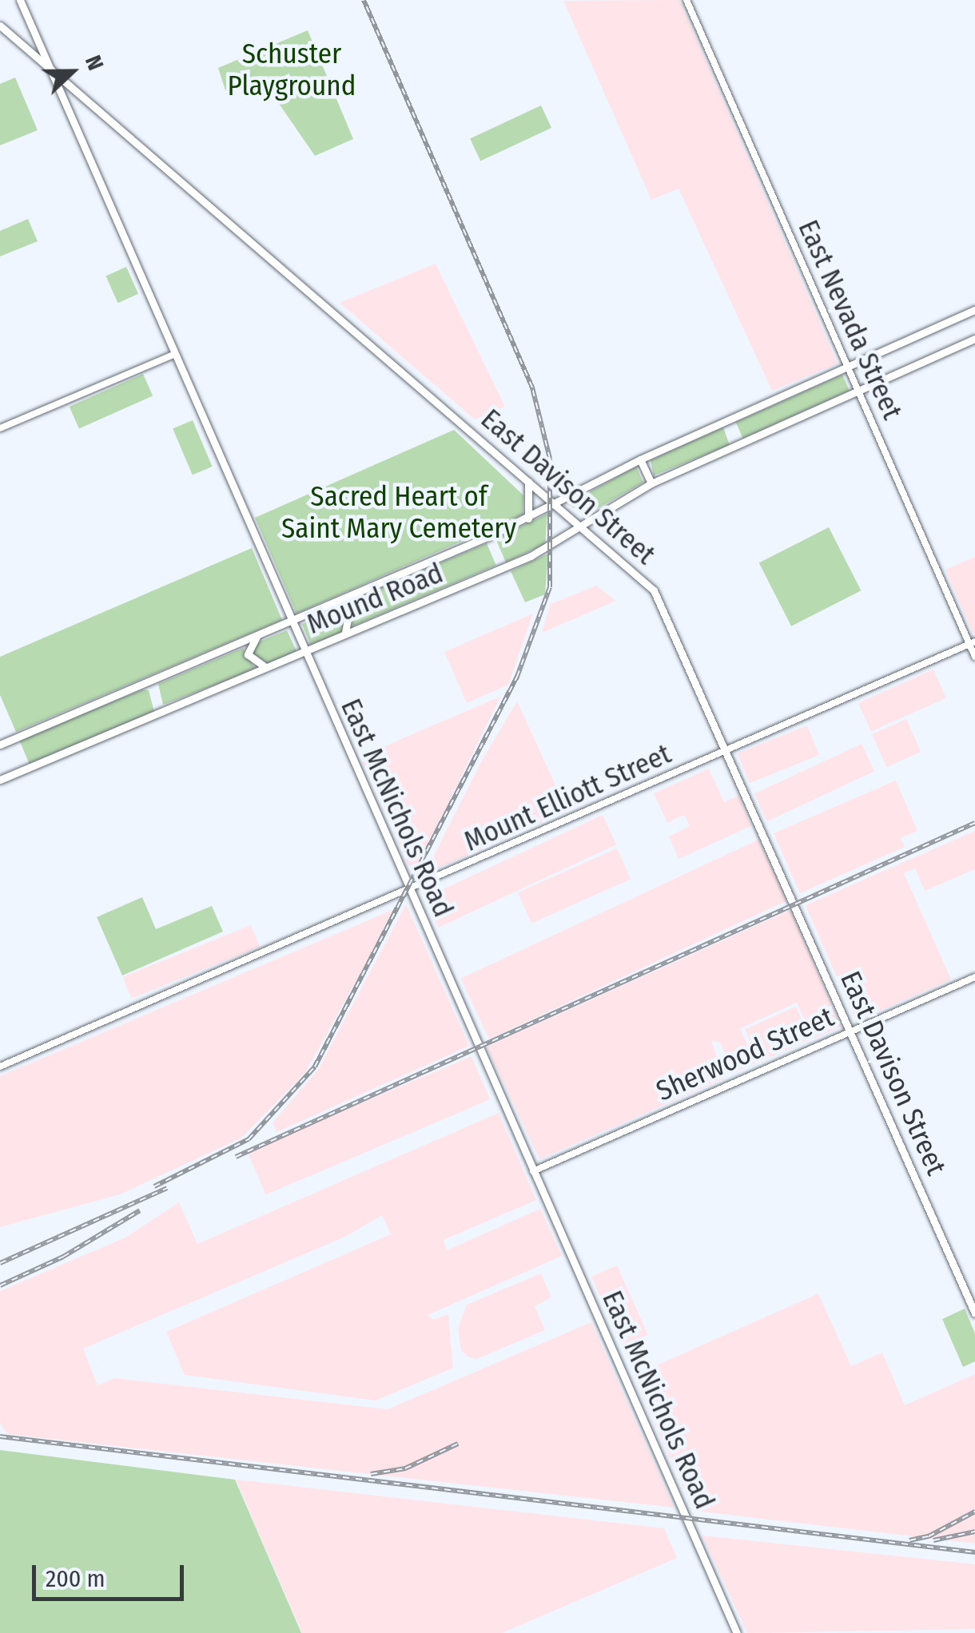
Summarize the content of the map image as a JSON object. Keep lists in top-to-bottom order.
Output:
{
  "streets": {
    "main road": ["East Davison Street", "Mound Road", "East McNichols Road"],
    "street": ["East Nevada Street", "Mount Elliott Street", "Sherwood Street"]
  },
  "crossings": [
    ["East Nevada Street", "Mound Road"],
    ["East Nevada Street", "Mount Elliott Street"],
    ["East Davison Street", "Mound Road"],
    ["East Davison Street", "Mount Elliott Street"],
    ["East Davison Street", "East McNichols Road"],
    ["East Davison Street", "Sherwood Street"],
    ["Mound Road", "East McNichols Road"],
    ["Mount Elliott Street", "East McNichols Road"],
    ["East McNichols Road", "Sherwood Street"]
  ],
  "parks": ["Schuster Playground", "Sacred Heart of Saint Mary Cemetery"],
  "scale_bar": "200 m",
  "north": "right"
}
